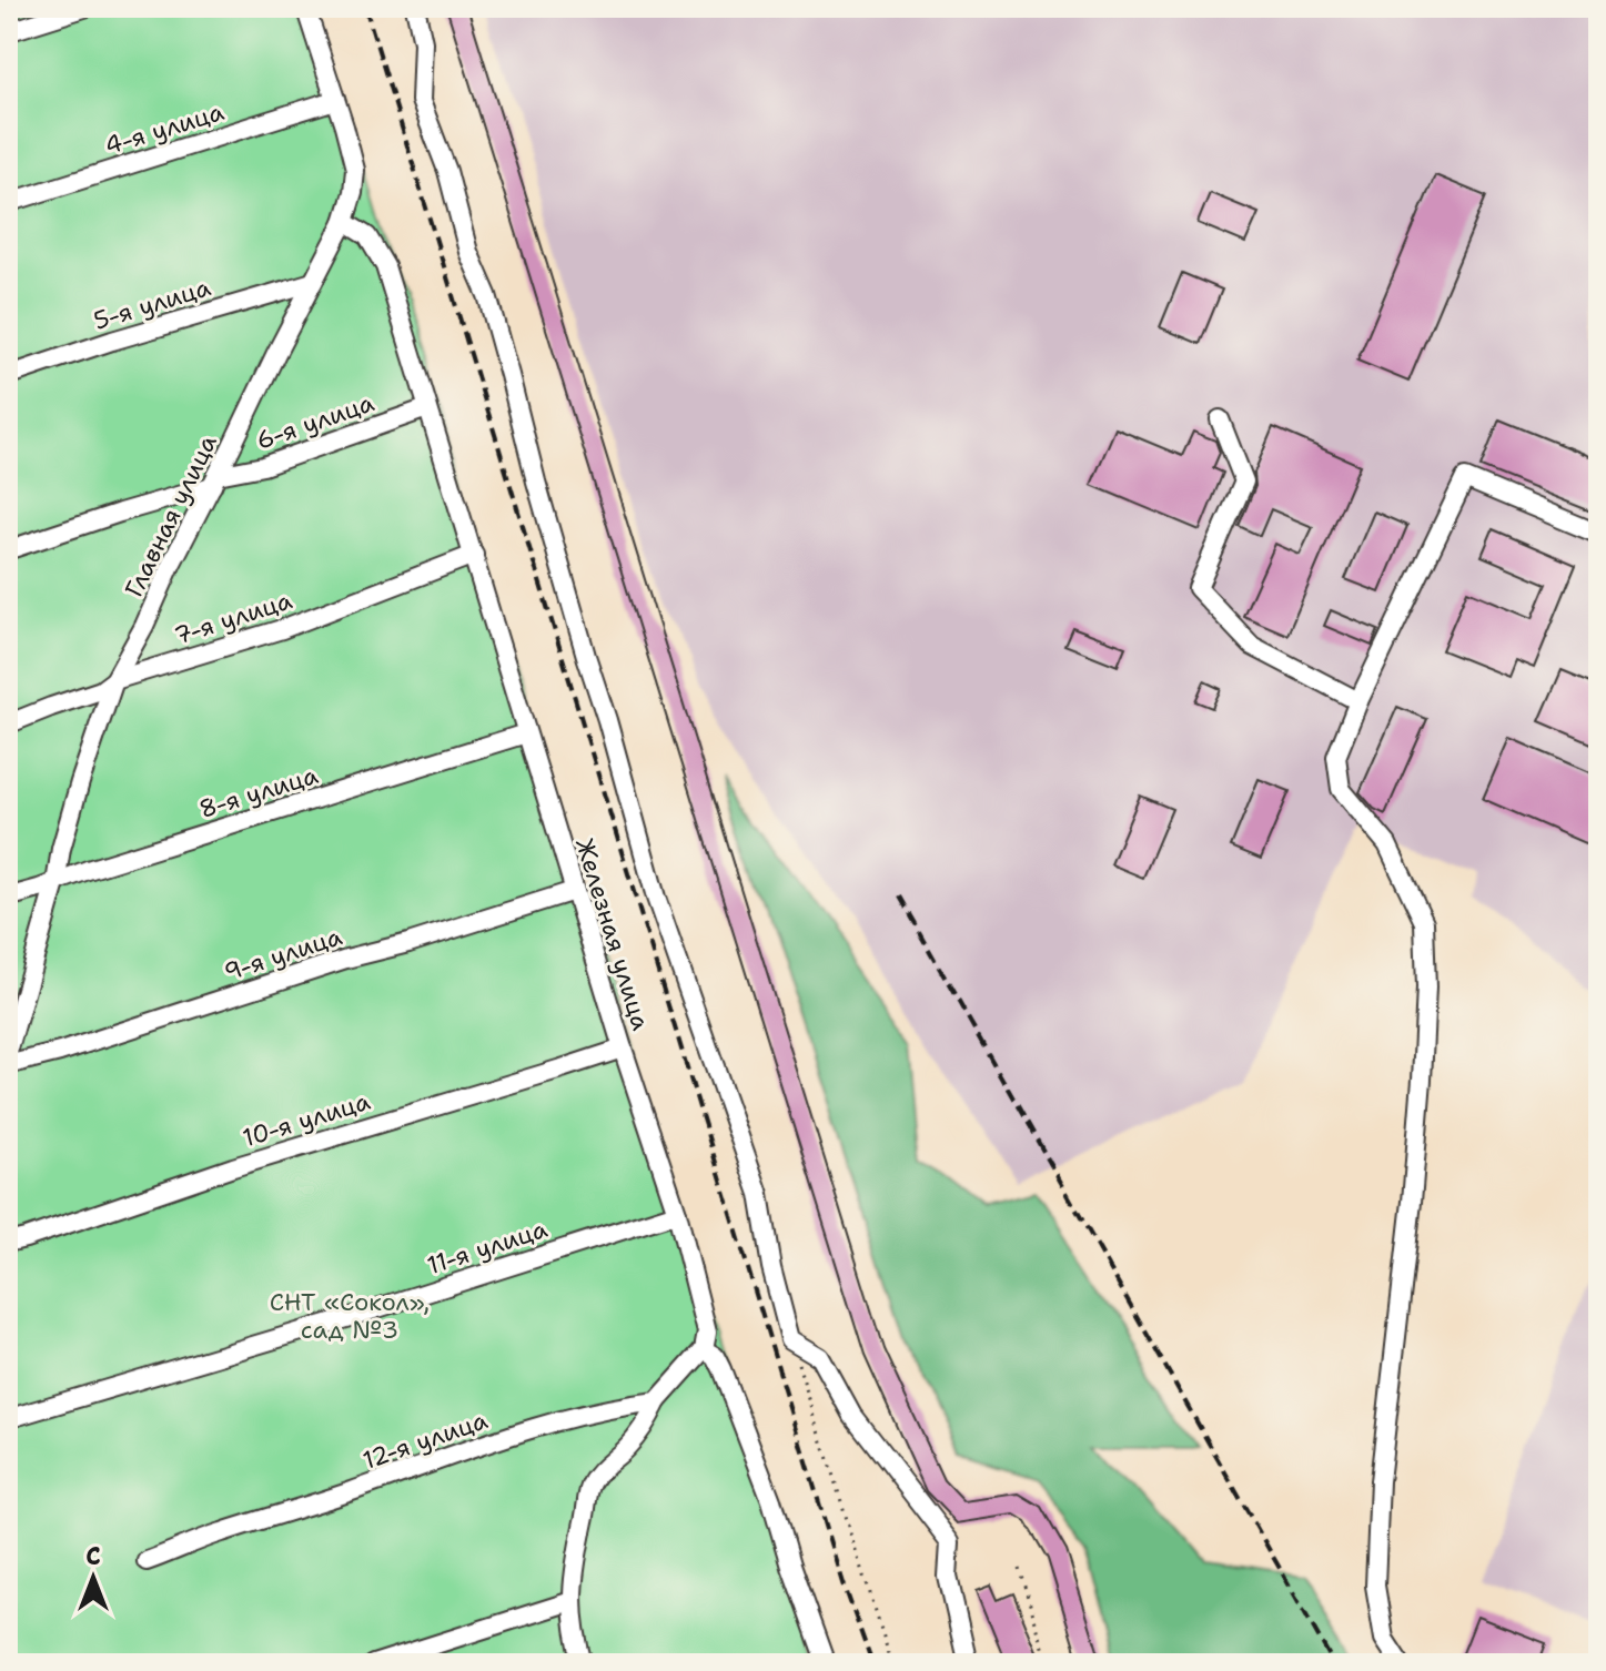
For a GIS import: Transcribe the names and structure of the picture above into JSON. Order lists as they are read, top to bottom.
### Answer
{
  "streets": {
    "street": [
      "4-я улица",
      "5-я улица",
      "6-я улица",
      "Главная улица",
      "7-я улица",
      "8-я улица",
      "Железная улица",
      "9-я улица",
      "10-я улица",
      "11-я улица",
      "12-я улица"
    ]
  },
  "crossings": [
    ["4-я улица", "Главная улица"],
    ["5-я улица", "Главная улица"],
    ["6-я улица", "Главная улица"],
    ["6-я улица", "Железная улица"],
    ["Главная улица", "7-я улица"],
    ["Главная улица", "8-я улица"],
    ["Главная улица", "Железная улица"],
    ["7-я улица", "Железная улица"],
    ["8-я улица", "Железная улица"],
    ["Железная улица", "9-я улица"],
    ["Железная улица", "10-я улица"],
    ["Железная улица", "11-я улица"]
  ],
  "parks": ["СНТ «Сокол», сад №3"],
  "north": "top"
}
